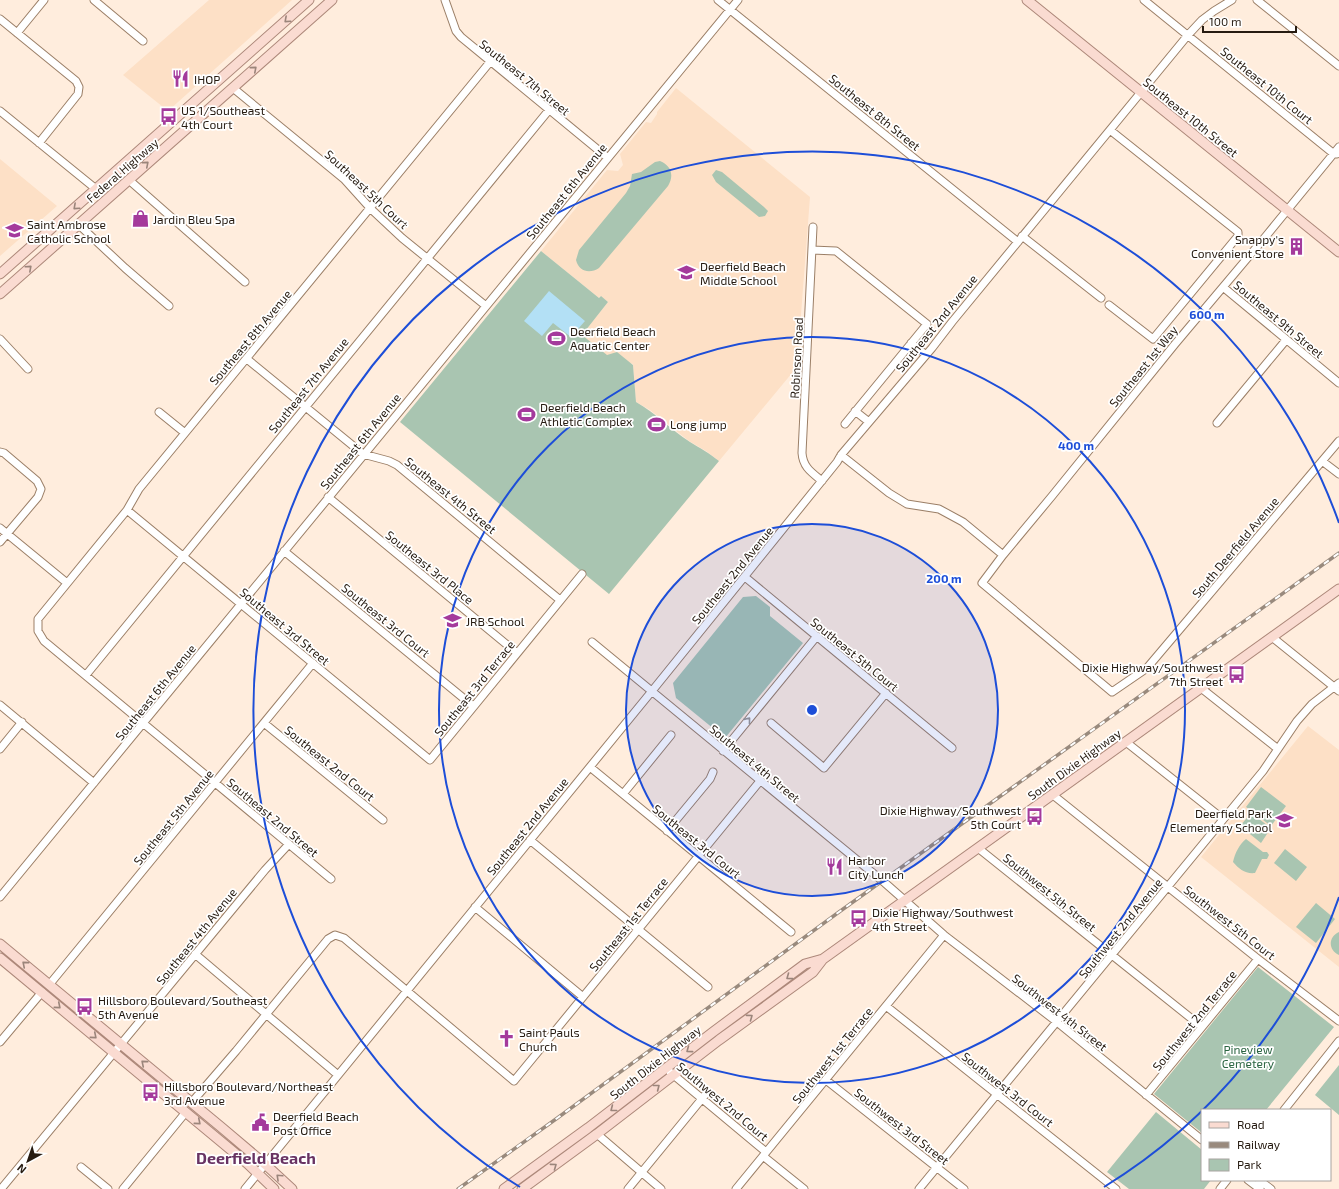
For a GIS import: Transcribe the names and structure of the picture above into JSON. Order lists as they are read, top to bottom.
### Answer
{
  "streets": {
    "main road": ["Southeast 10th Street", "Federal Highway", "South Dixie Highway"],
    "street": [
      "Southeast 7th Street",
      "Southeast 10th Court",
      "Southeast 8th Street",
      "Southeast 5th Court",
      "Southeast 6th Avenue",
      "Southeast 9th Street",
      "Southeast 2nd Avenue",
      "Southeast 8th Avenue",
      "Robinson Road",
      "Southeast 1st Way",
      "Southeast 7th Avenue",
      "Southeast 4th Street",
      "South Deerfield Avenue",
      "Southeast 3rd Place",
      "Southeast 3rd Court",
      "Southeast 3rd Street",
      "Southeast 3rd Terrace",
      "Southeast 2nd Court",
      "Southeast 5th Avenue",
      "Southeast 2nd Street",
      "Southwest 5th Street",
      "Southwest 5th Court",
      "Southeast 1st Terrace",
      "Southwest 2nd Avenue",
      "Southeast 4th Avenue",
      "Southwest 4th Street",
      "Southwest 2nd Terrace",
      "Southwest 1st Terrace",
      "Southwest 3rd Court",
      "Southwest 2nd Court",
      "Southwest 3rd Street"
    ]
  },
  "crossings": [
    ["Southeast 7th Street", "Southeast 6th Avenue"],
    ["Southeast 7th Street", "Southeast 8th Avenue"],
    ["Southeast 7th Street", "Southeast 7th Avenue"],
    ["Southeast 10th Court", "Southeast 2nd Avenue"],
    ["Southeast 10th Court", "Southeast 1st Way"],
    ["Southeast 8th Street", "Southeast 6th Avenue"],
    ["Southeast 8th Street", "Southeast 2nd Avenue"],
    ["Southeast 10th Street", "Southeast 2nd Avenue"],
    ["Southeast 10th Street", "Southeast 1st Way"],
    ["Federal Highway", "Southeast 5th Court"],
    ["Southeast 5th Court", "Southeast 6th Avenue"],
    ["Southeast 5th Court", "Southeast 2nd Avenue"],
    ["Southeast 5th Court", "Southeast 8th Avenue"],
    ["Southeast 5th Court", "Southeast 7th Avenue"],
    ["Southeast 6th Avenue", "Southeast 4th Street"],
    ["Southeast 6th Avenue", "Southeast 3rd Place"],
    ["Southeast 6th Avenue", "Southeast 3rd Court"],
    ["Southeast 6th Avenue", "Southeast 3rd Street"],
    ["Southeast 6th Avenue", "Southeast 2nd Street"],
    ["Southeast 9th Street", "Southeast 1st Way"],
    ["Southeast 2nd Avenue", "Robinson Road"],
    ["Southeast 2nd Avenue", "Southeast 4th Street"],
    ["Southeast 2nd Avenue", "Southeast 3rd Court"],
    ["Southeast 2nd Avenue", "Southeast 1st Terrace"],
    ["Southeast 8th Avenue", "Southeast 4th Street"],
    ["Southeast 8th Avenue", "Southeast 3rd Street"],
    ["Southeast 8th Avenue", "Southeast 2nd Street"],
    ["Southeast 1st Way", "South Deerfield Avenue"],
    ["Southeast 7th Avenue", "Southeast 4th Street"],
    ["Southeast 7th Avenue", "Southeast 3rd Street"],
    ["Southeast 7th Avenue", "Southeast 2nd Street"],
    ["Southeast 4th Street", "Southeast 3rd Terrace"],
    ["Southeast 4th Street", "South Dixie Highway"],
    ["Southeast 4th Street", "Southeast 1st Terrace"],
    ["Southeast 4th Street", "Southwest 4th Street"],
    ["Southeast 3rd Place", "Southeast 3rd Terrace"],
    ["Southeast 3rd Court", "Southeast 3rd Terrace"],
    ["Southeast 3rd Court", "Southeast 1st Terrace"],
    ["Southeast 3rd Street", "Southeast 3rd Terrace"],
    ["Southeast 3rd Street", "Southeast 5th Avenue"],
    ["Southeast 2nd Court", "Southeast 5th Avenue"],
    ["South Dixie Highway", "Southwest 5th Street"],
    ["South Dixie Highway", "Southwest 5th Court"],
    ["South Dixie Highway", "Southwest 4th Street"],
    ["South Dixie Highway", "Southwest 2nd Court"],
    ["Southeast 5th Avenue", "Southeast 2nd Street"],
    ["Southeast 2nd Street", "Southeast 4th Avenue"],
    ["Southwest 5th Street", "Southwest 2nd Avenue"],
    ["Southwest 5th Street", "Southwest 2nd Terrace"],
    ["Southwest 5th Court", "Southwest 2nd Avenue"],
    ["Southwest 5th Court", "Southwest 2nd Terrace"],
    ["Southwest 2nd Avenue", "Southwest 4th Street"],
    ["Southwest 2nd Avenue", "Southwest 3rd Court"],
    ["Southwest 2nd Avenue", "Southwest 3rd Street"],
    ["Southwest 4th Street", "Southwest 2nd Terrace"],
    ["Southwest 4th Street", "Southwest 1st Terrace"],
    ["Southwest 1st Terrace", "Southwest 3rd Court"],
    ["Southwest 1st Terrace", "Southwest 2nd Court"],
    ["Southwest 1st Terrace", "Southwest 3rd Street"]
  ],
  "districts": ["Deerfield Beach"],
  "parks": ["Pineview Cemetery"],
  "places": {
    "restaurant": ["IHOP", "Harbor City Lunch"],
    "bus stop": [
      "US 1/Southeast 4th Court",
      "Dixie Highway/Southwest 7th Street",
      "Dixie Highway/Southwest 5th Court",
      "Dixie Highway/Southwest 4th Street",
      "Hillsboro Boulevard/Southeast 5th Avenue",
      "Hillsboro Boulevard/Northeast 3rd Avenue"
    ],
    "shop": ["Jardin Bleu Spa"],
    "school or university": [
      "Saint Ambrose Catholic School",
      "Deerfield Beach Middle School",
      "JRB School",
      "Deerfield Park Elementary School"
    ],
    "building": ["Snappy's Convenient Store"],
    "sports": ["Deerfield Beach Aquatic Center", "Deerfield Beach Athletic Complex", "Long jump"],
    "church": ["Saint Pauls Church"],
    "public building": ["Deerfield Beach Post Office"]
  },
  "legend": ["Road", "Railway", "Park"],
  "scale_bar": "100 m",
  "north": "bottom left",
  "rings": ["600 m", "400 m", "200 m"]
}
